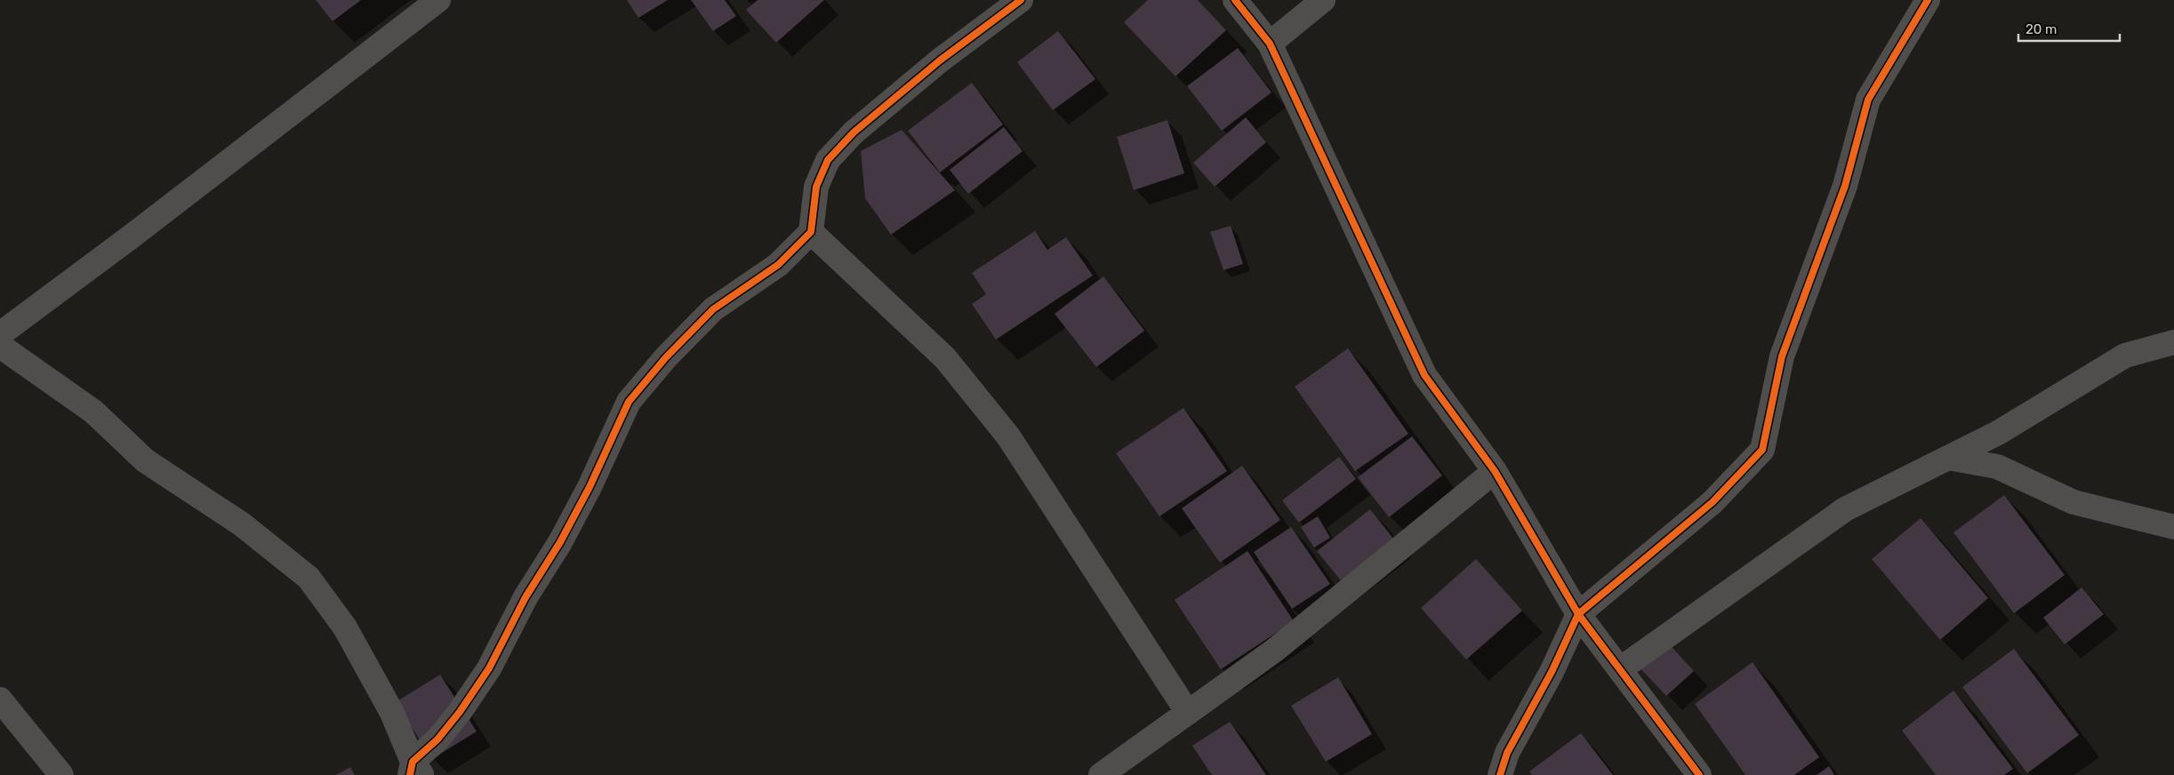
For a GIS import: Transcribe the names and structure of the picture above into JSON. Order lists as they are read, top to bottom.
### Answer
{
  "scale_bar": "20 m"
}
